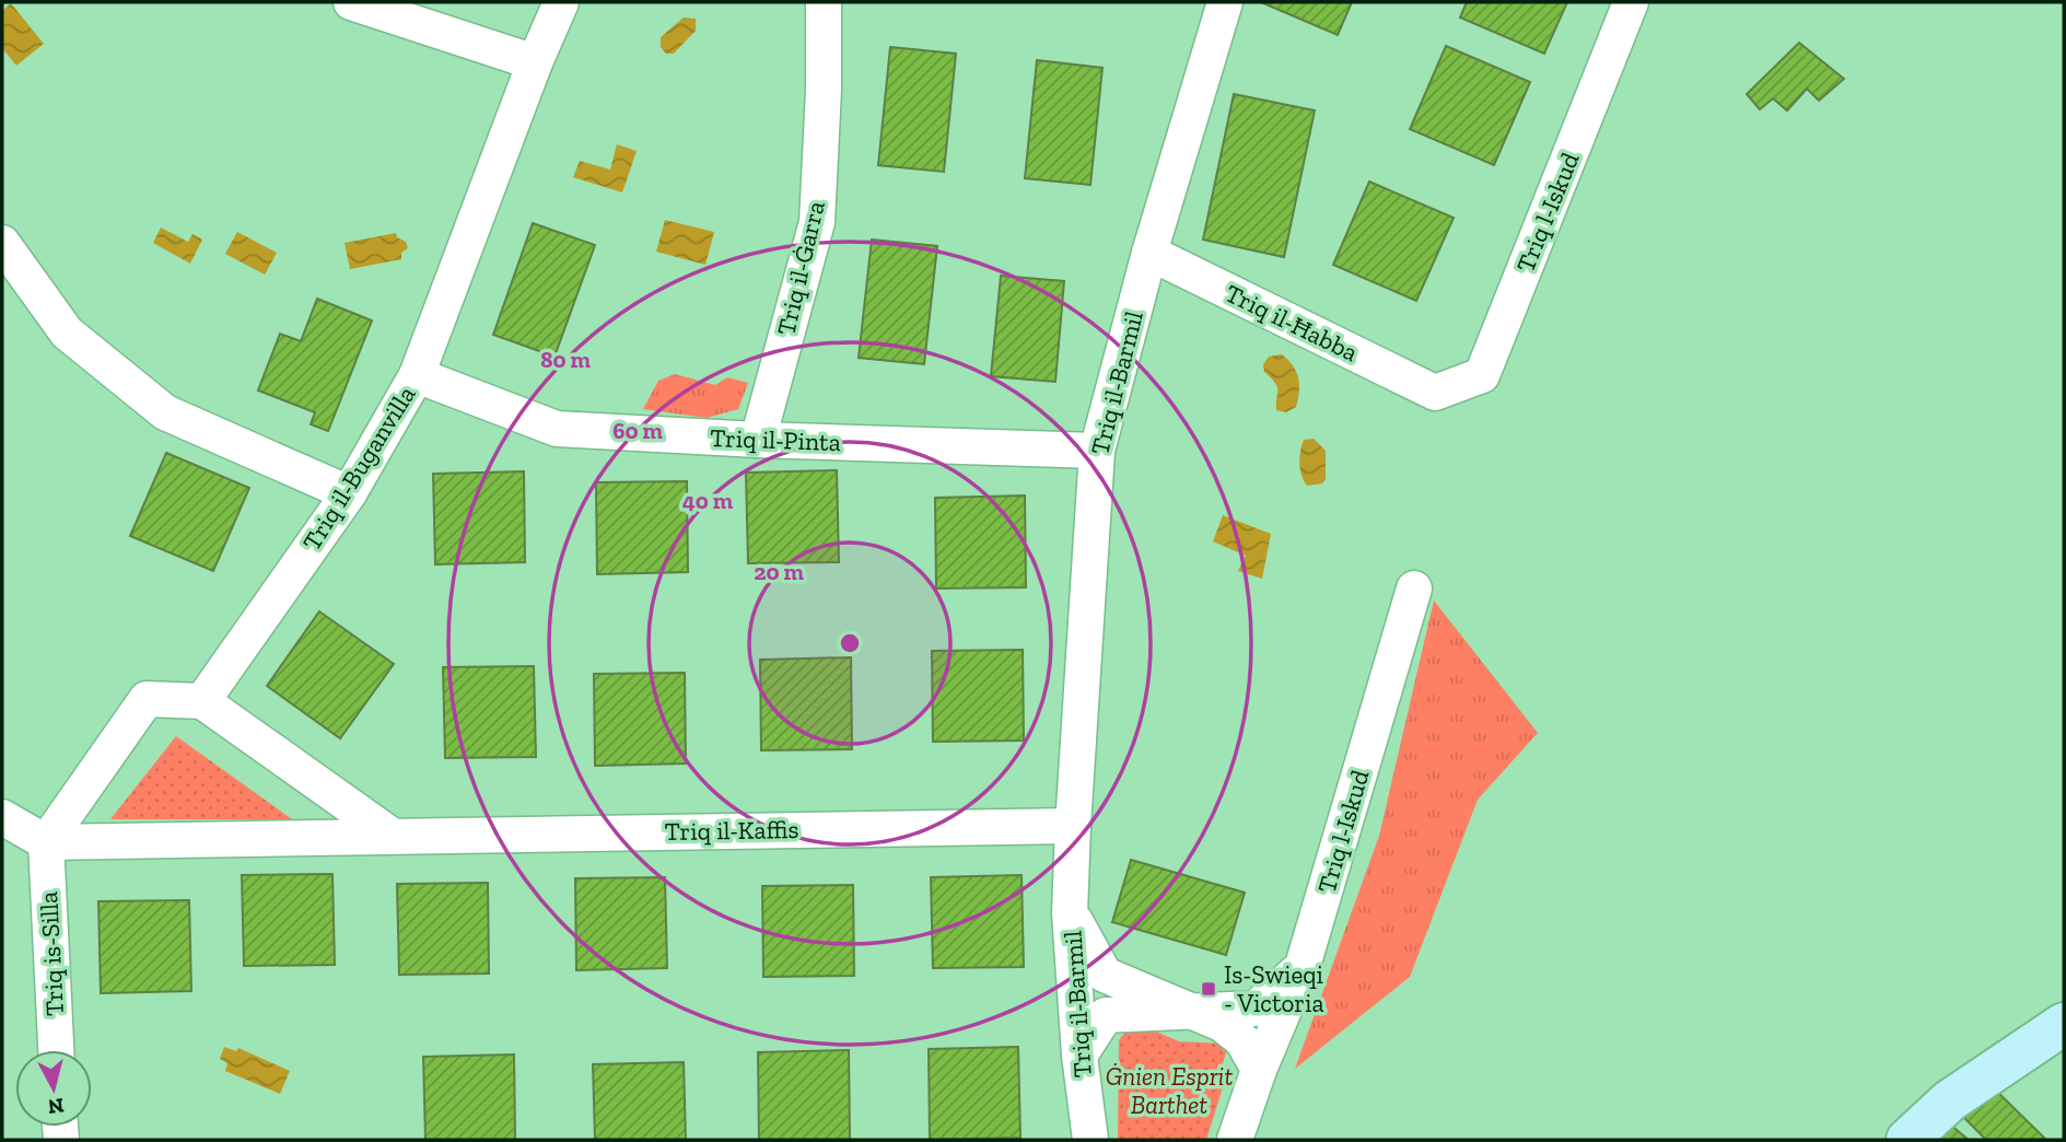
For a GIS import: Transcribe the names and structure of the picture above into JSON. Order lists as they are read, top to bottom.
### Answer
{
  "streets": {
    "street": [
      "Triq l-Iskud",
      "Triq il-Ġarra",
      "Triq il-Ħabba",
      "Triq il-Barmil",
      "Triq il-Pinta",
      "Triq il-Buganvilla",
      "Triq il-Kaffis",
      "Triq is-Silla"
    ]
  },
  "crossings": [
    ["Triq l-Iskud", "Triq il-Ħabba"],
    ["Triq l-Iskud", "Triq il-Barmil"],
    ["Triq il-Ġarra", "Triq il-Pinta"],
    ["Triq il-Ħabba", "Triq il-Barmil"],
    ["Triq il-Barmil", "Triq il-Pinta"],
    ["Triq il-Barmil", "Triq il-Kaffis"],
    ["Triq il-Pinta", "Triq il-Buganvilla"],
    ["Triq il-Kaffis", "Triq is-Silla"]
  ],
  "parks": ["Ġnien Esprit Barthet"],
  "places": {
    "transit": ["Is-Swieqi - Victoria"]
  },
  "north": "bottom",
  "rings": [
    "80 m",
    "60 m",
    "40 m",
    "20 m"
  ]
}
